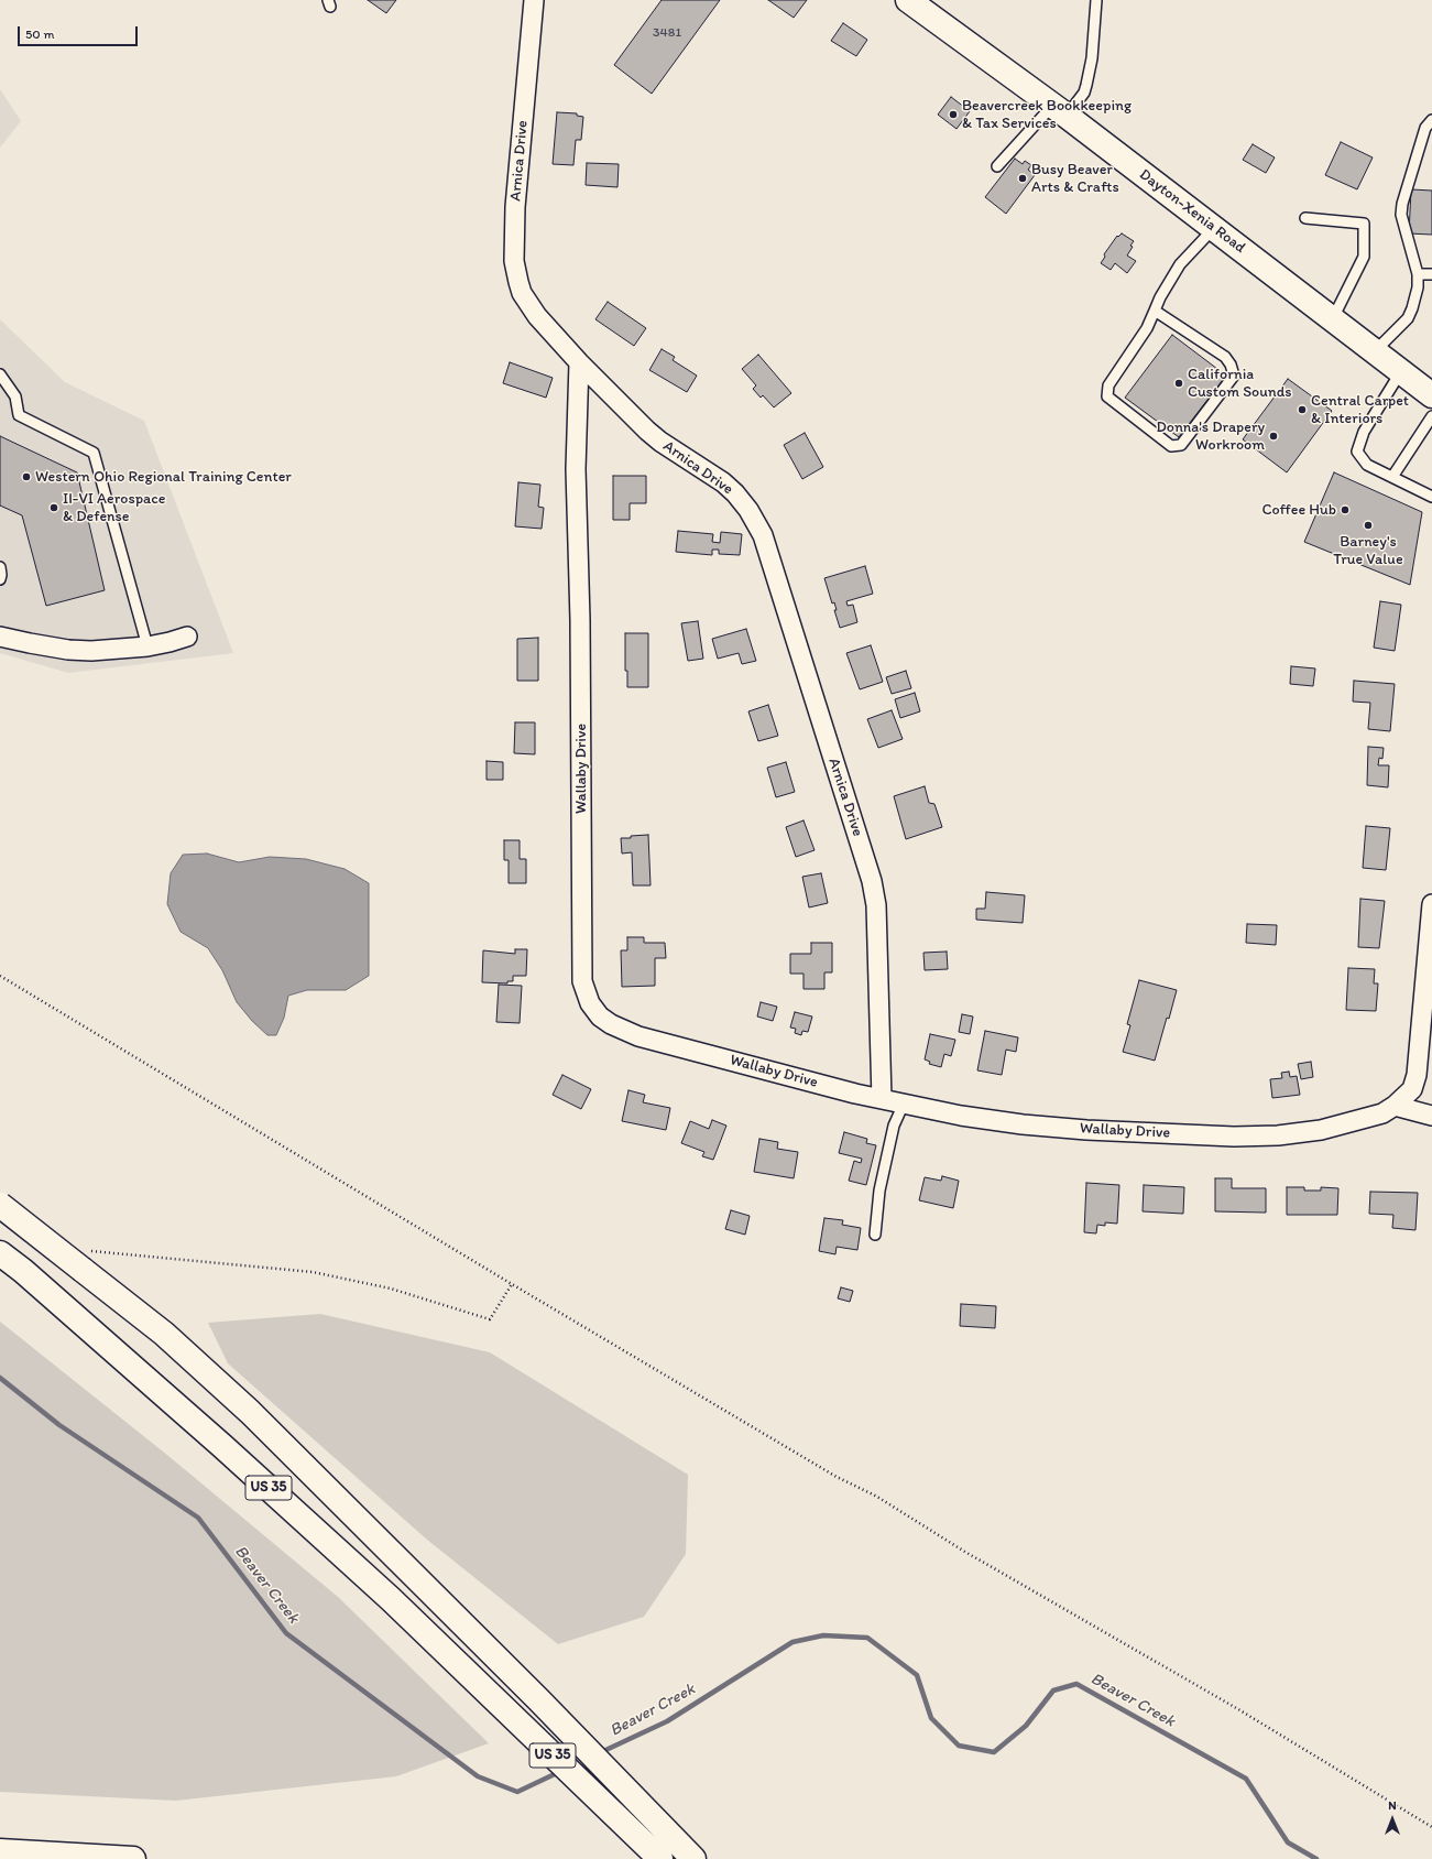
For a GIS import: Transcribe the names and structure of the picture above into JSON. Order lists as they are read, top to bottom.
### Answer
{
  "streets": {
    "main road": ["Dayton-Xenia Road", "US 35"],
    "street": ["Arnica Drive", "Wallaby Drive"]
  },
  "crossings": [
    ["Arnica Drive", "Wallaby Drive"]
  ],
  "water": ["Beaver Creek"],
  "places": [
    "Beavercreek Bookkeeping & Tax Services",
    "Busy Beaver Arts & Crafts",
    "California Custom Sounds",
    "Central Carpet & Interiors",
    "Donna's Drapery Workroom",
    "Western Ohio Regional Training Center",
    "II-VI Aerospace & Defense",
    "Coffee Hub",
    "Barney's True Value"
  ],
  "house_numbers": ["3481"],
  "scale_bar": "50 m",
  "north": "top"
}
